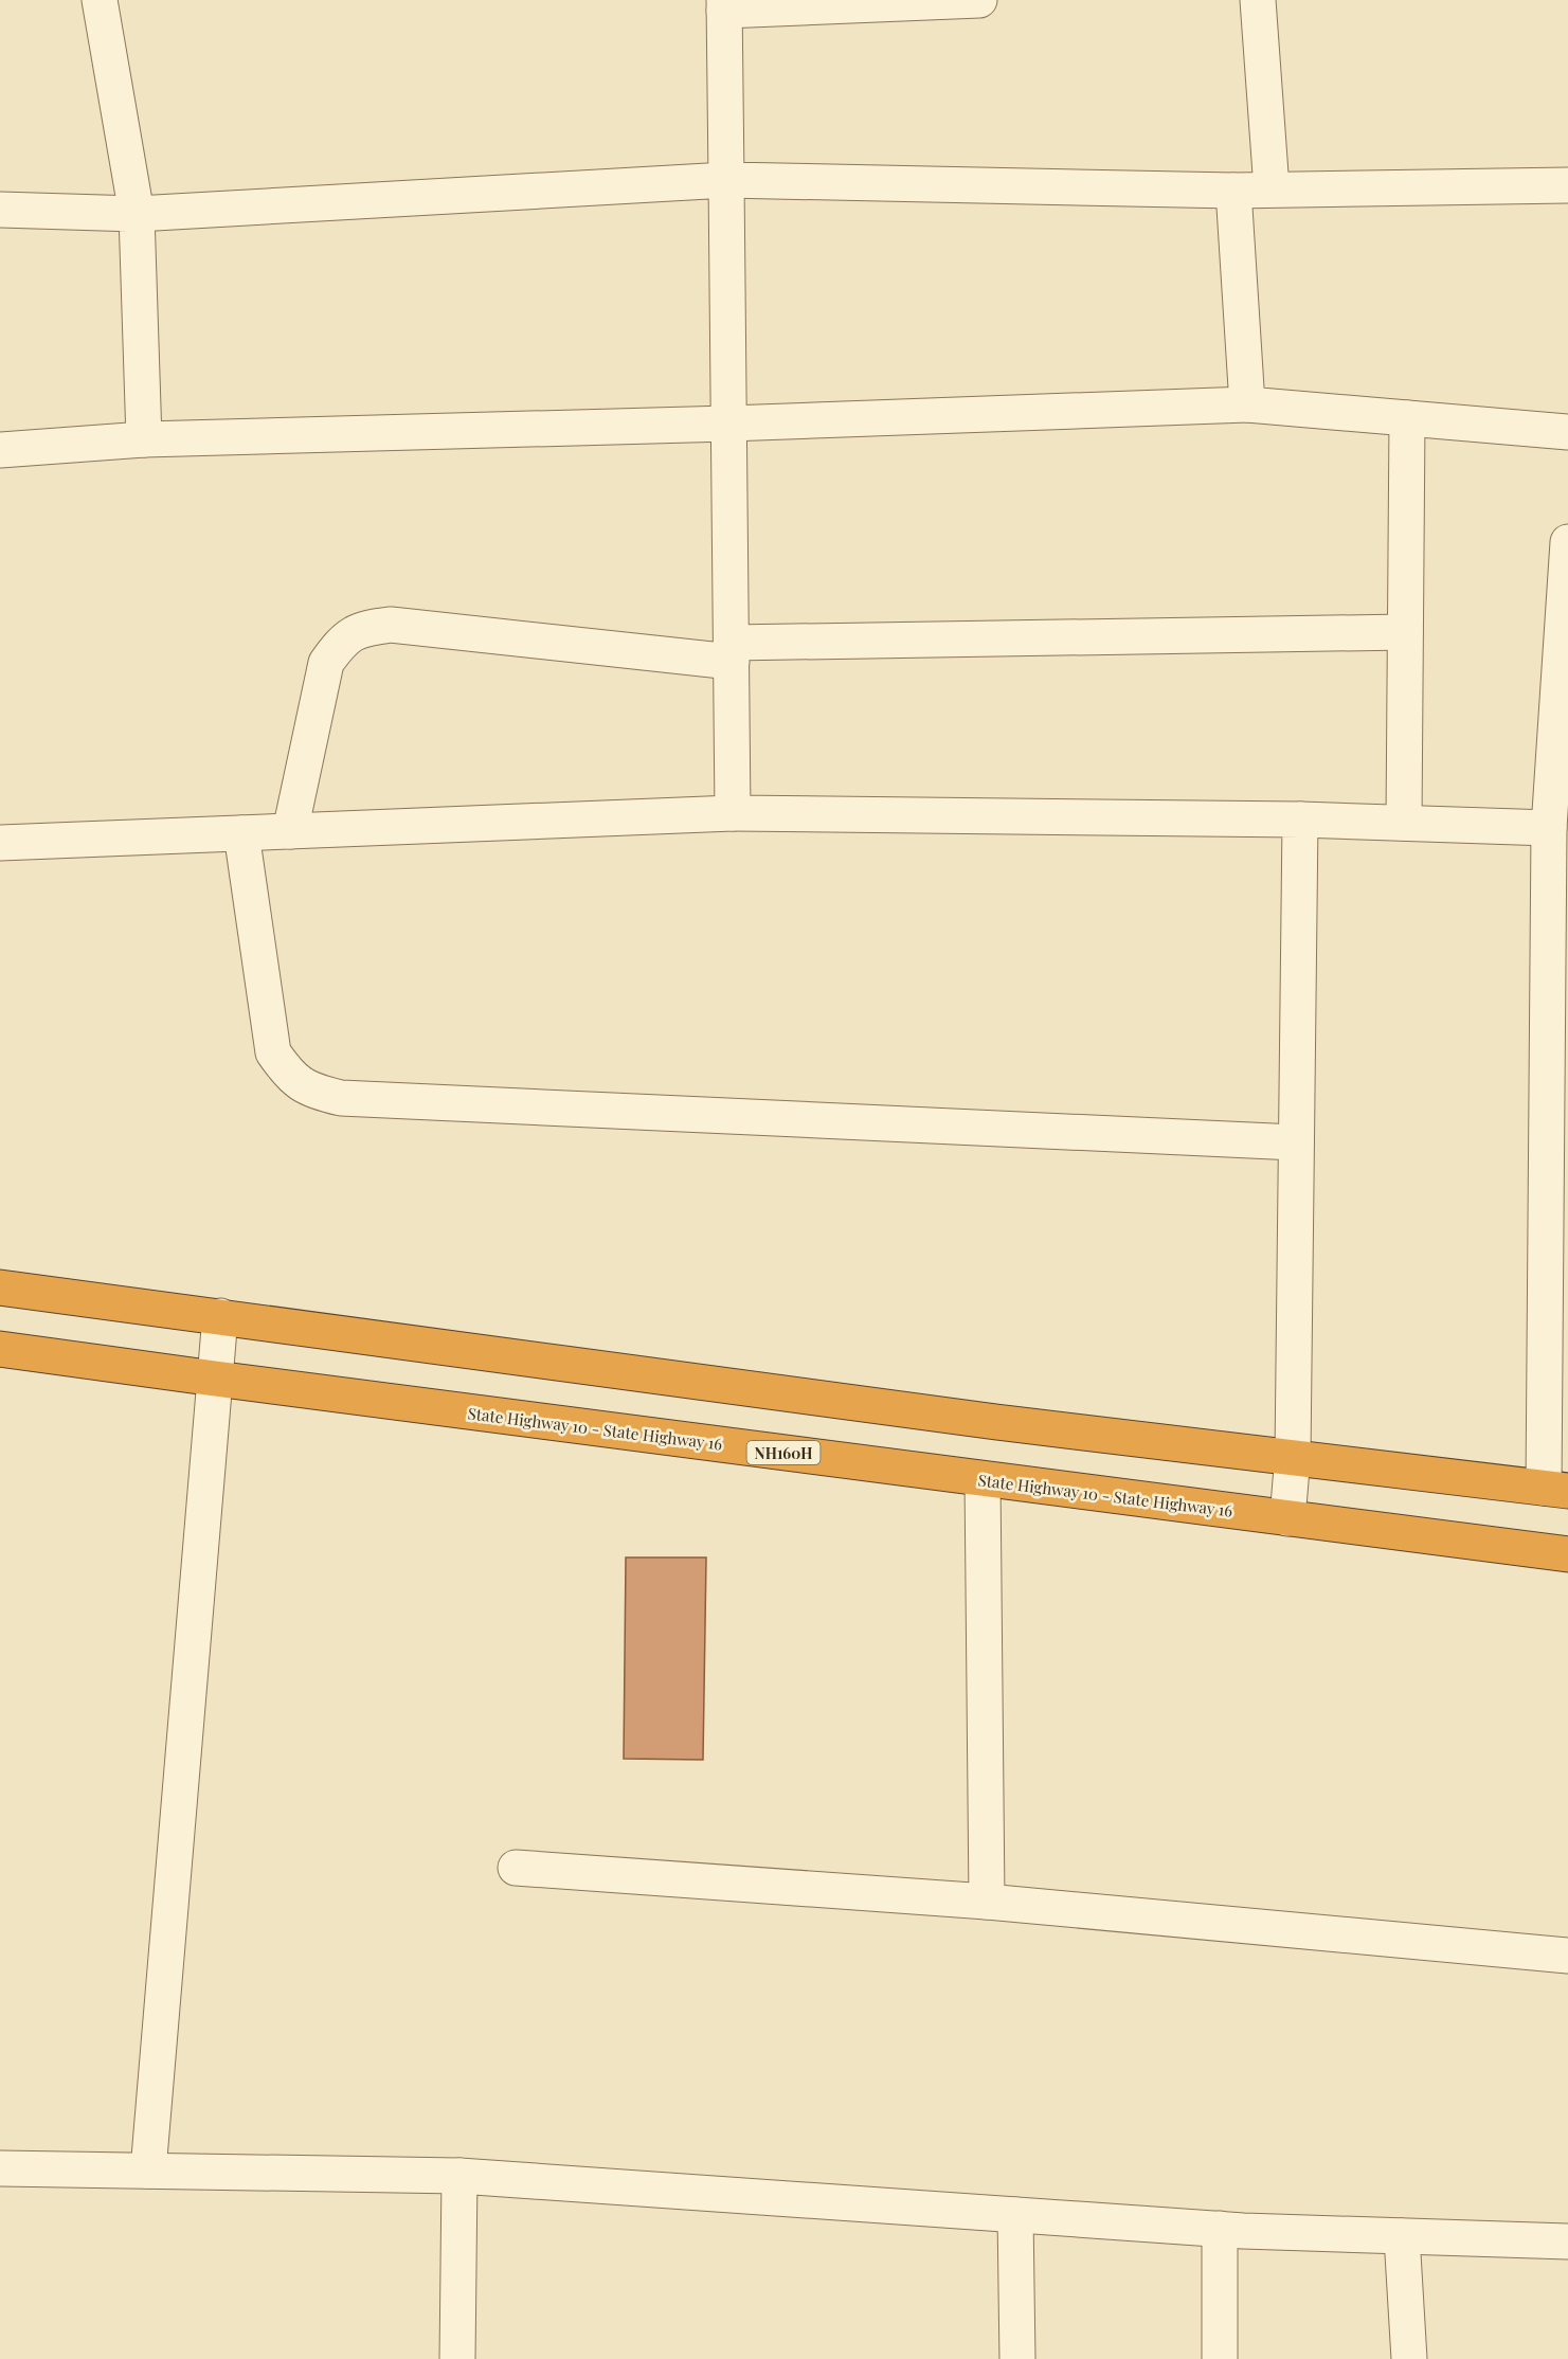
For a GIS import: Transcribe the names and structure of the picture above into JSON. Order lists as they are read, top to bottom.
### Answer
{
  "streets": {
    "highway": ["State Highway 10 - State Highway 16", "NH160H"]
  }
}
